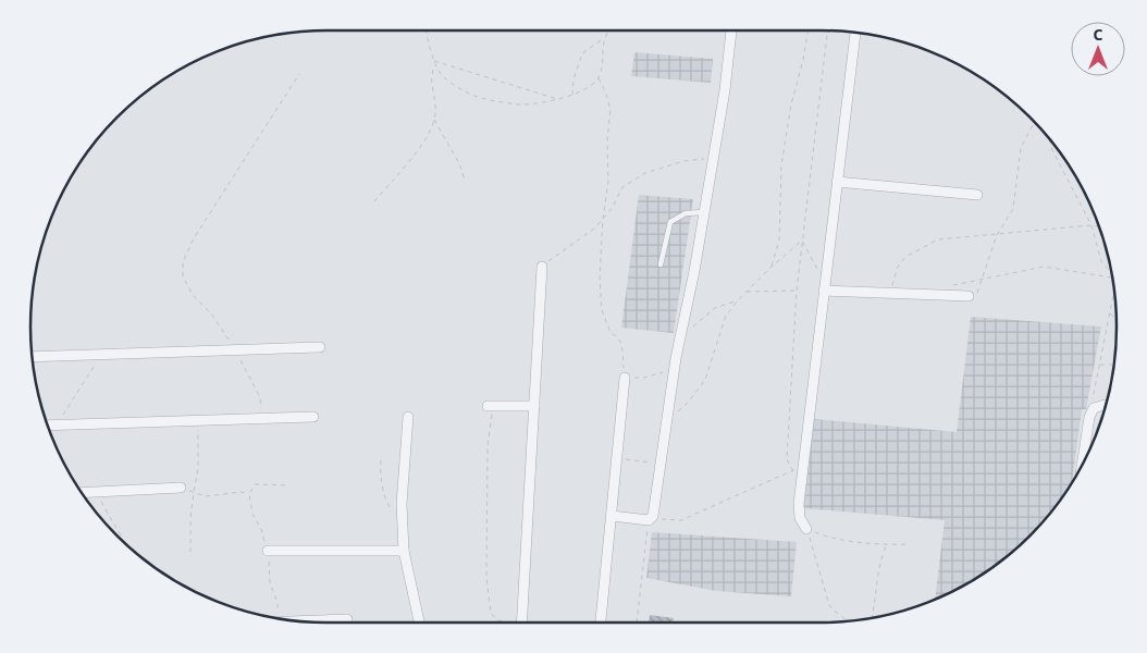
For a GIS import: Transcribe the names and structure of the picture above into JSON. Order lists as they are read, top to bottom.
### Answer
{
  "north": "top"
}
